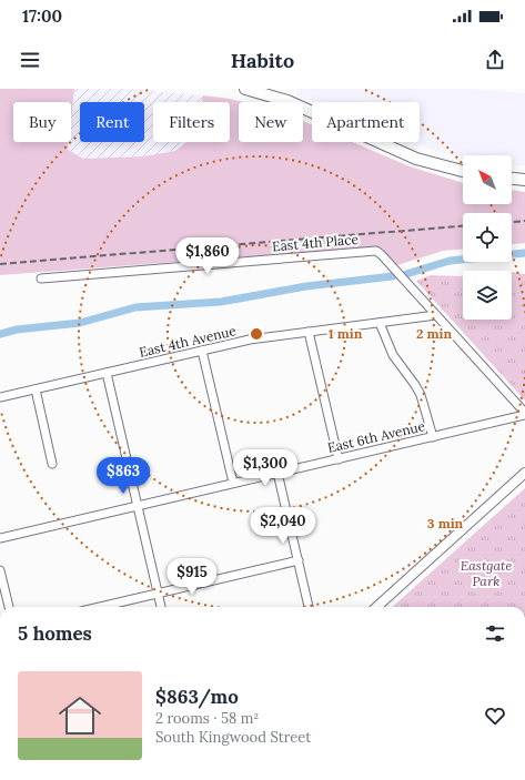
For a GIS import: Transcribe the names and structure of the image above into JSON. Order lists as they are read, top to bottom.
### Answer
{
  "streets": {
    "street": ["East 4th Place", "East 4th Avenue", "East 6th Avenue"]
  },
  "crossings": [
    ["East 4th Place", "East 4th Avenue"]
  ],
  "parks": ["Eastgate Park"],
  "north": "top left",
  "page": {
    "status": "17:00",
    "header": "Habito",
    "chip": [
      "Buy",
      "Rent",
      "Filters",
      "New",
      "Apartment"
    ],
    "price": [
      "$1,860",
      "$1,300",
      "$863",
      "$2,040",
      "$915"
    ],
    "heading": "5 homes",
    "list": [
      {
        "name": "$863/mo",
        "note": "2 rooms · 58 m² · South Kingwood Street"
      }
    ]
  },
  "rings": ["1 min", "2 min", "3 min"]
}
